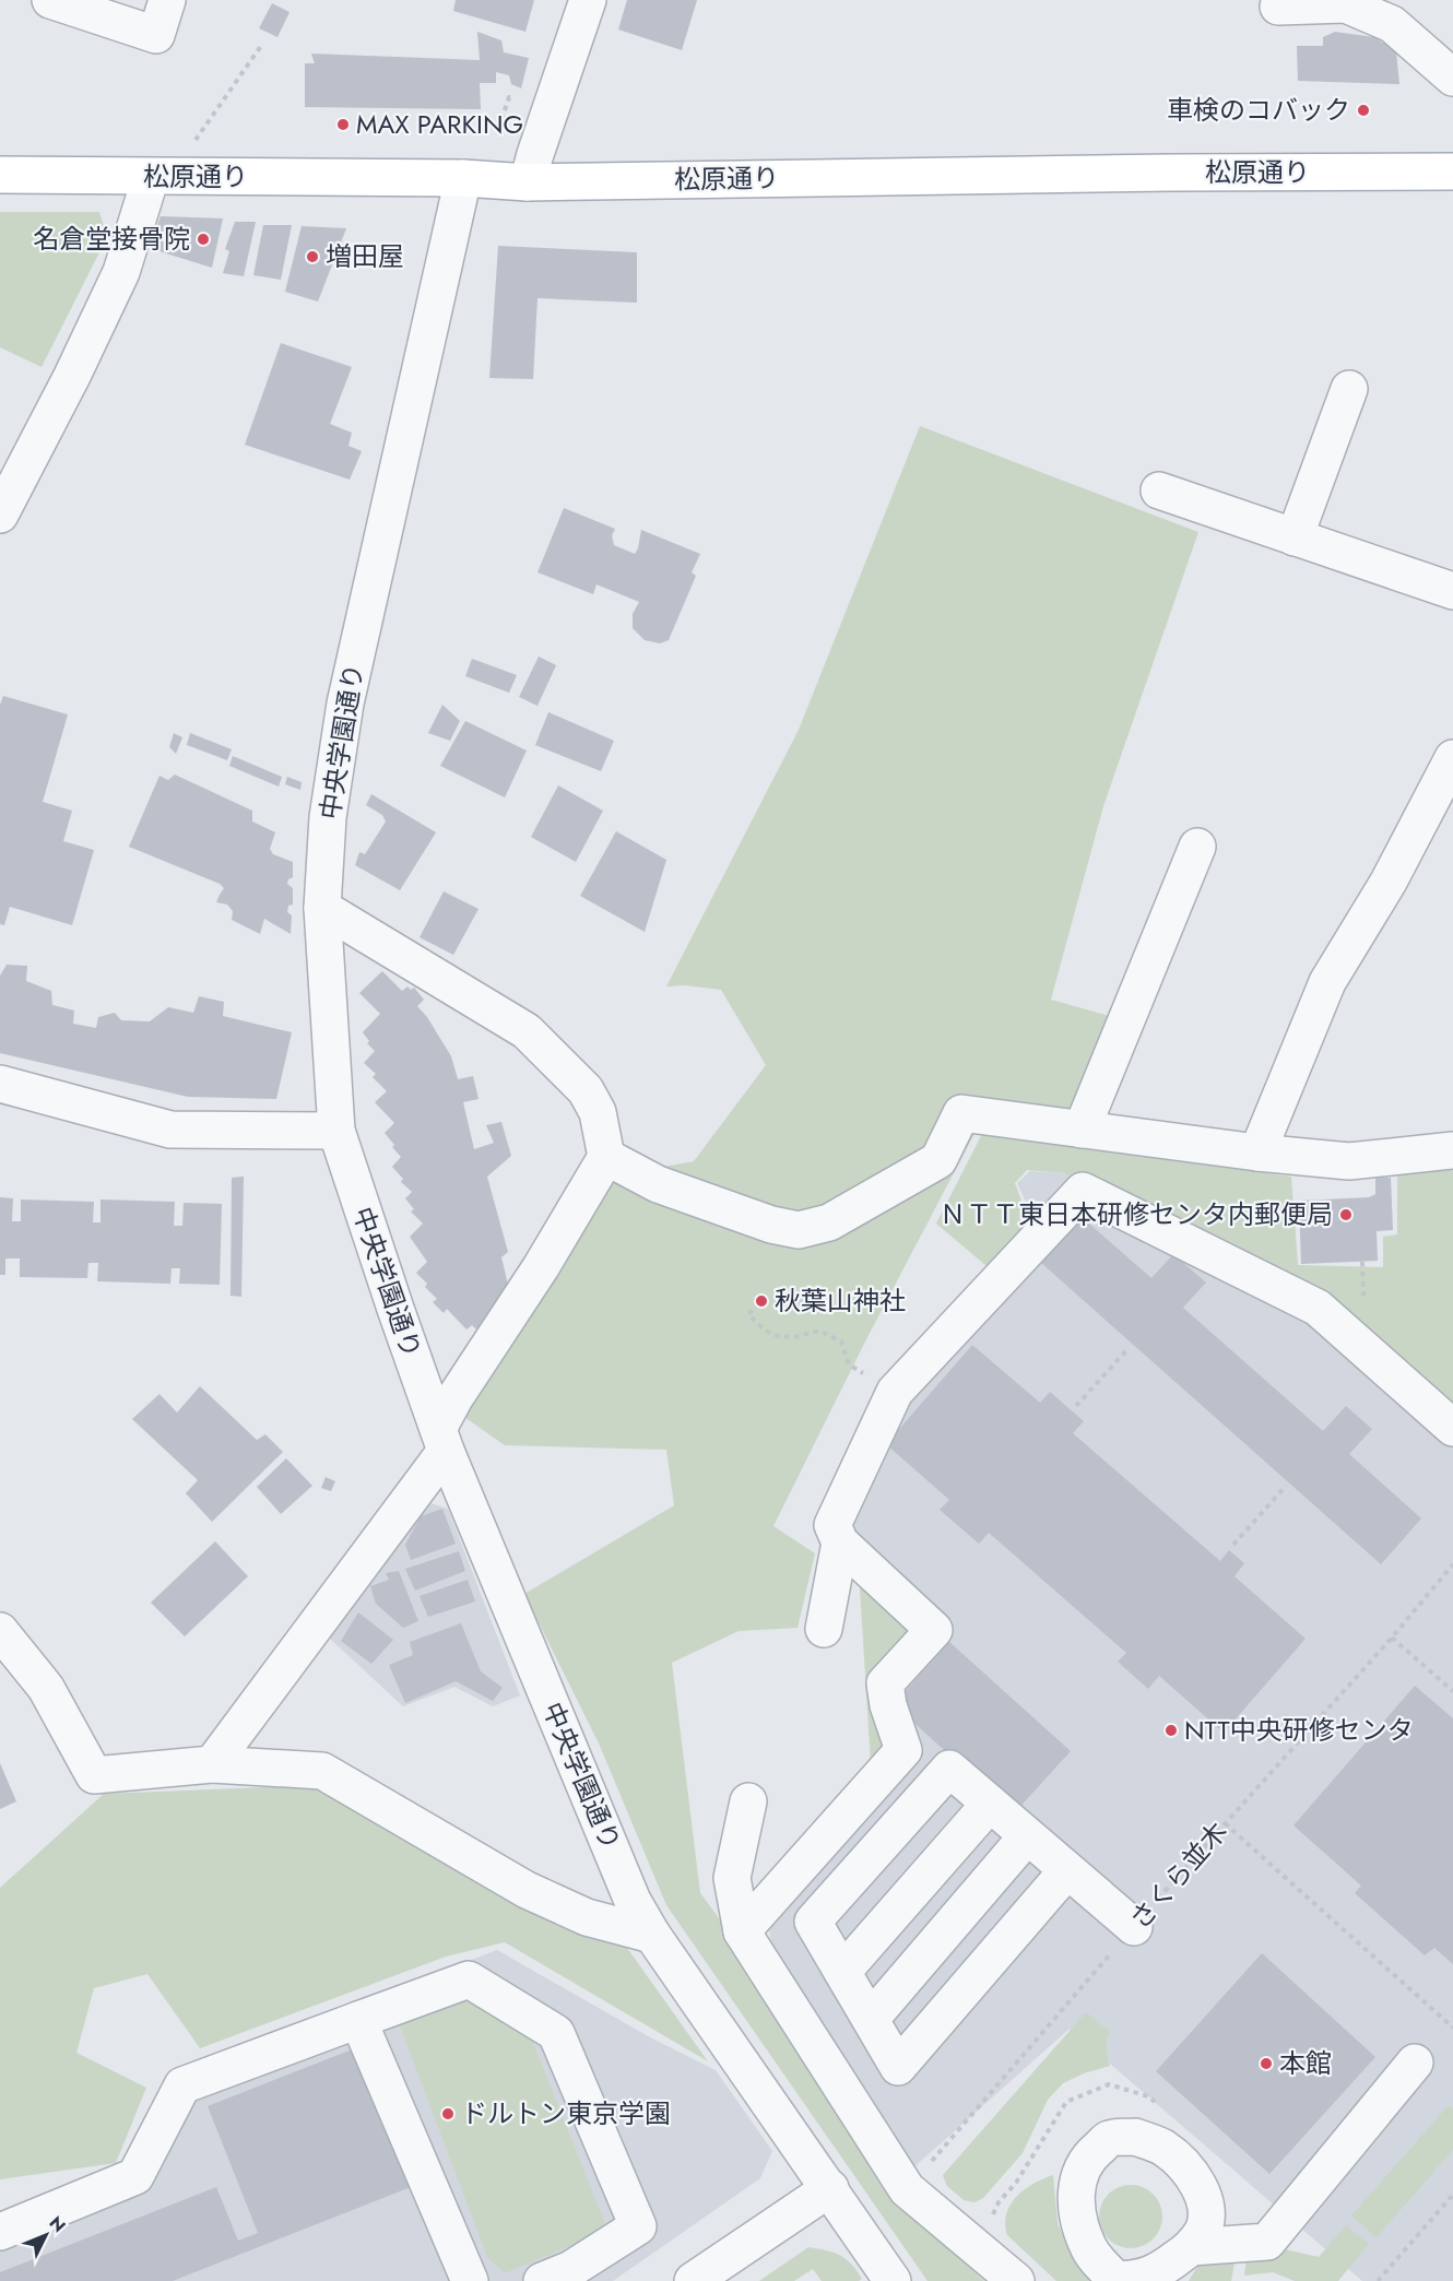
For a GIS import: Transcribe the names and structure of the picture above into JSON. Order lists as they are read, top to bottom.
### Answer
{
  "streets": {
    "main road": ["松原通り"],
    "street": ["中央学園通り"],
    "path": ["さくら並木"]
  },
  "crossings": [
    ["松原通り", "中央学園通り"]
  ],
  "places": [
    "車検のコバック",
    "MAX PARKING",
    "名倉堂接骨院",
    "増田屋",
    "ＮＴＴ東日本研修センタ内郵便局",
    "秋葉山神社",
    "NTT中央研修センタ",
    "本館",
    "ドルトン東京学園"
  ],
  "north": "top right"
}
